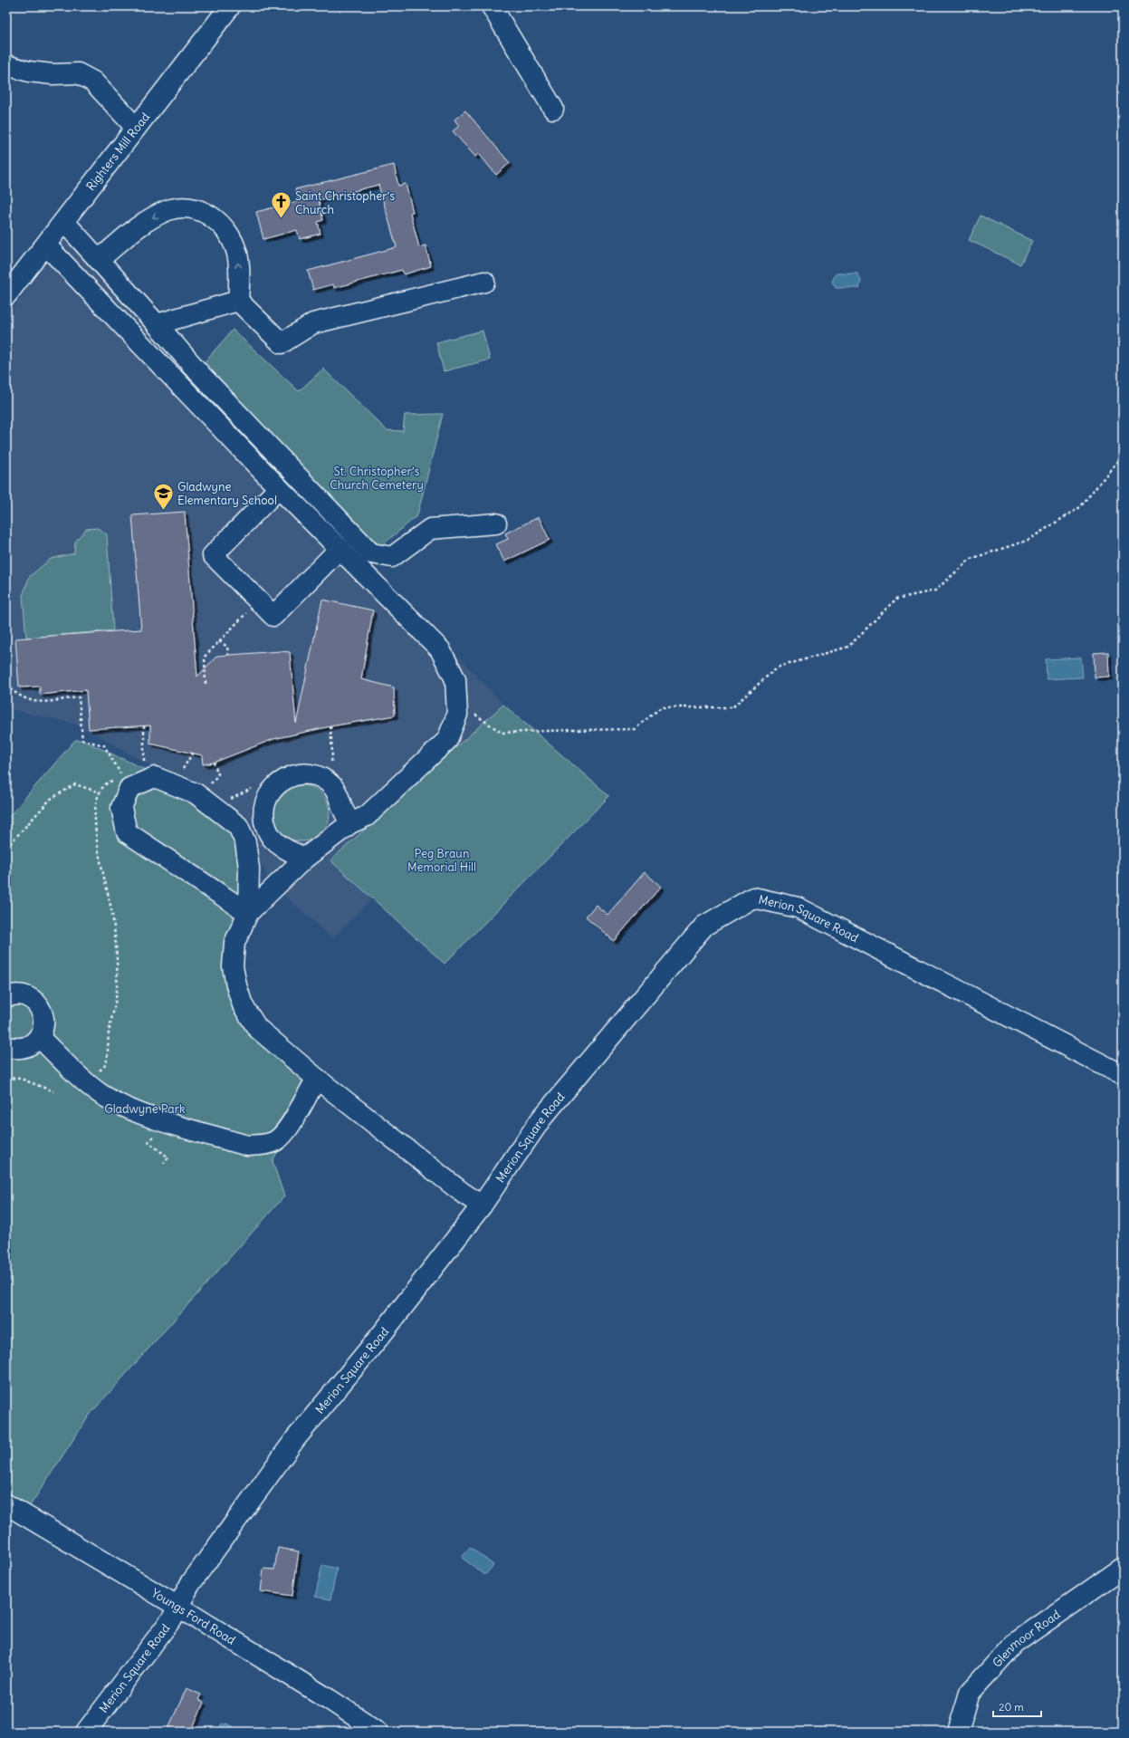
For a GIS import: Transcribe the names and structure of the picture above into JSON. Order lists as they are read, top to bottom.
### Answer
{
  "streets": {
    "street": [
      "Righters Mill Road",
      "Merion Square Road",
      "Youngs Ford Road",
      "Glenmoor Road"
    ]
  },
  "crossings": [
    ["Merion Square Road", "Youngs Ford Road"]
  ],
  "parks": ["St. Christopher’s Church Cemetery", "Peg Braun Memorial Hill", "Gladwyne Park"],
  "places": {
    "church": ["Saint Christopher’s Church"],
    "school or university": ["Gladwyne Elementary School"]
  },
  "scale_bar": "20 m"
}
